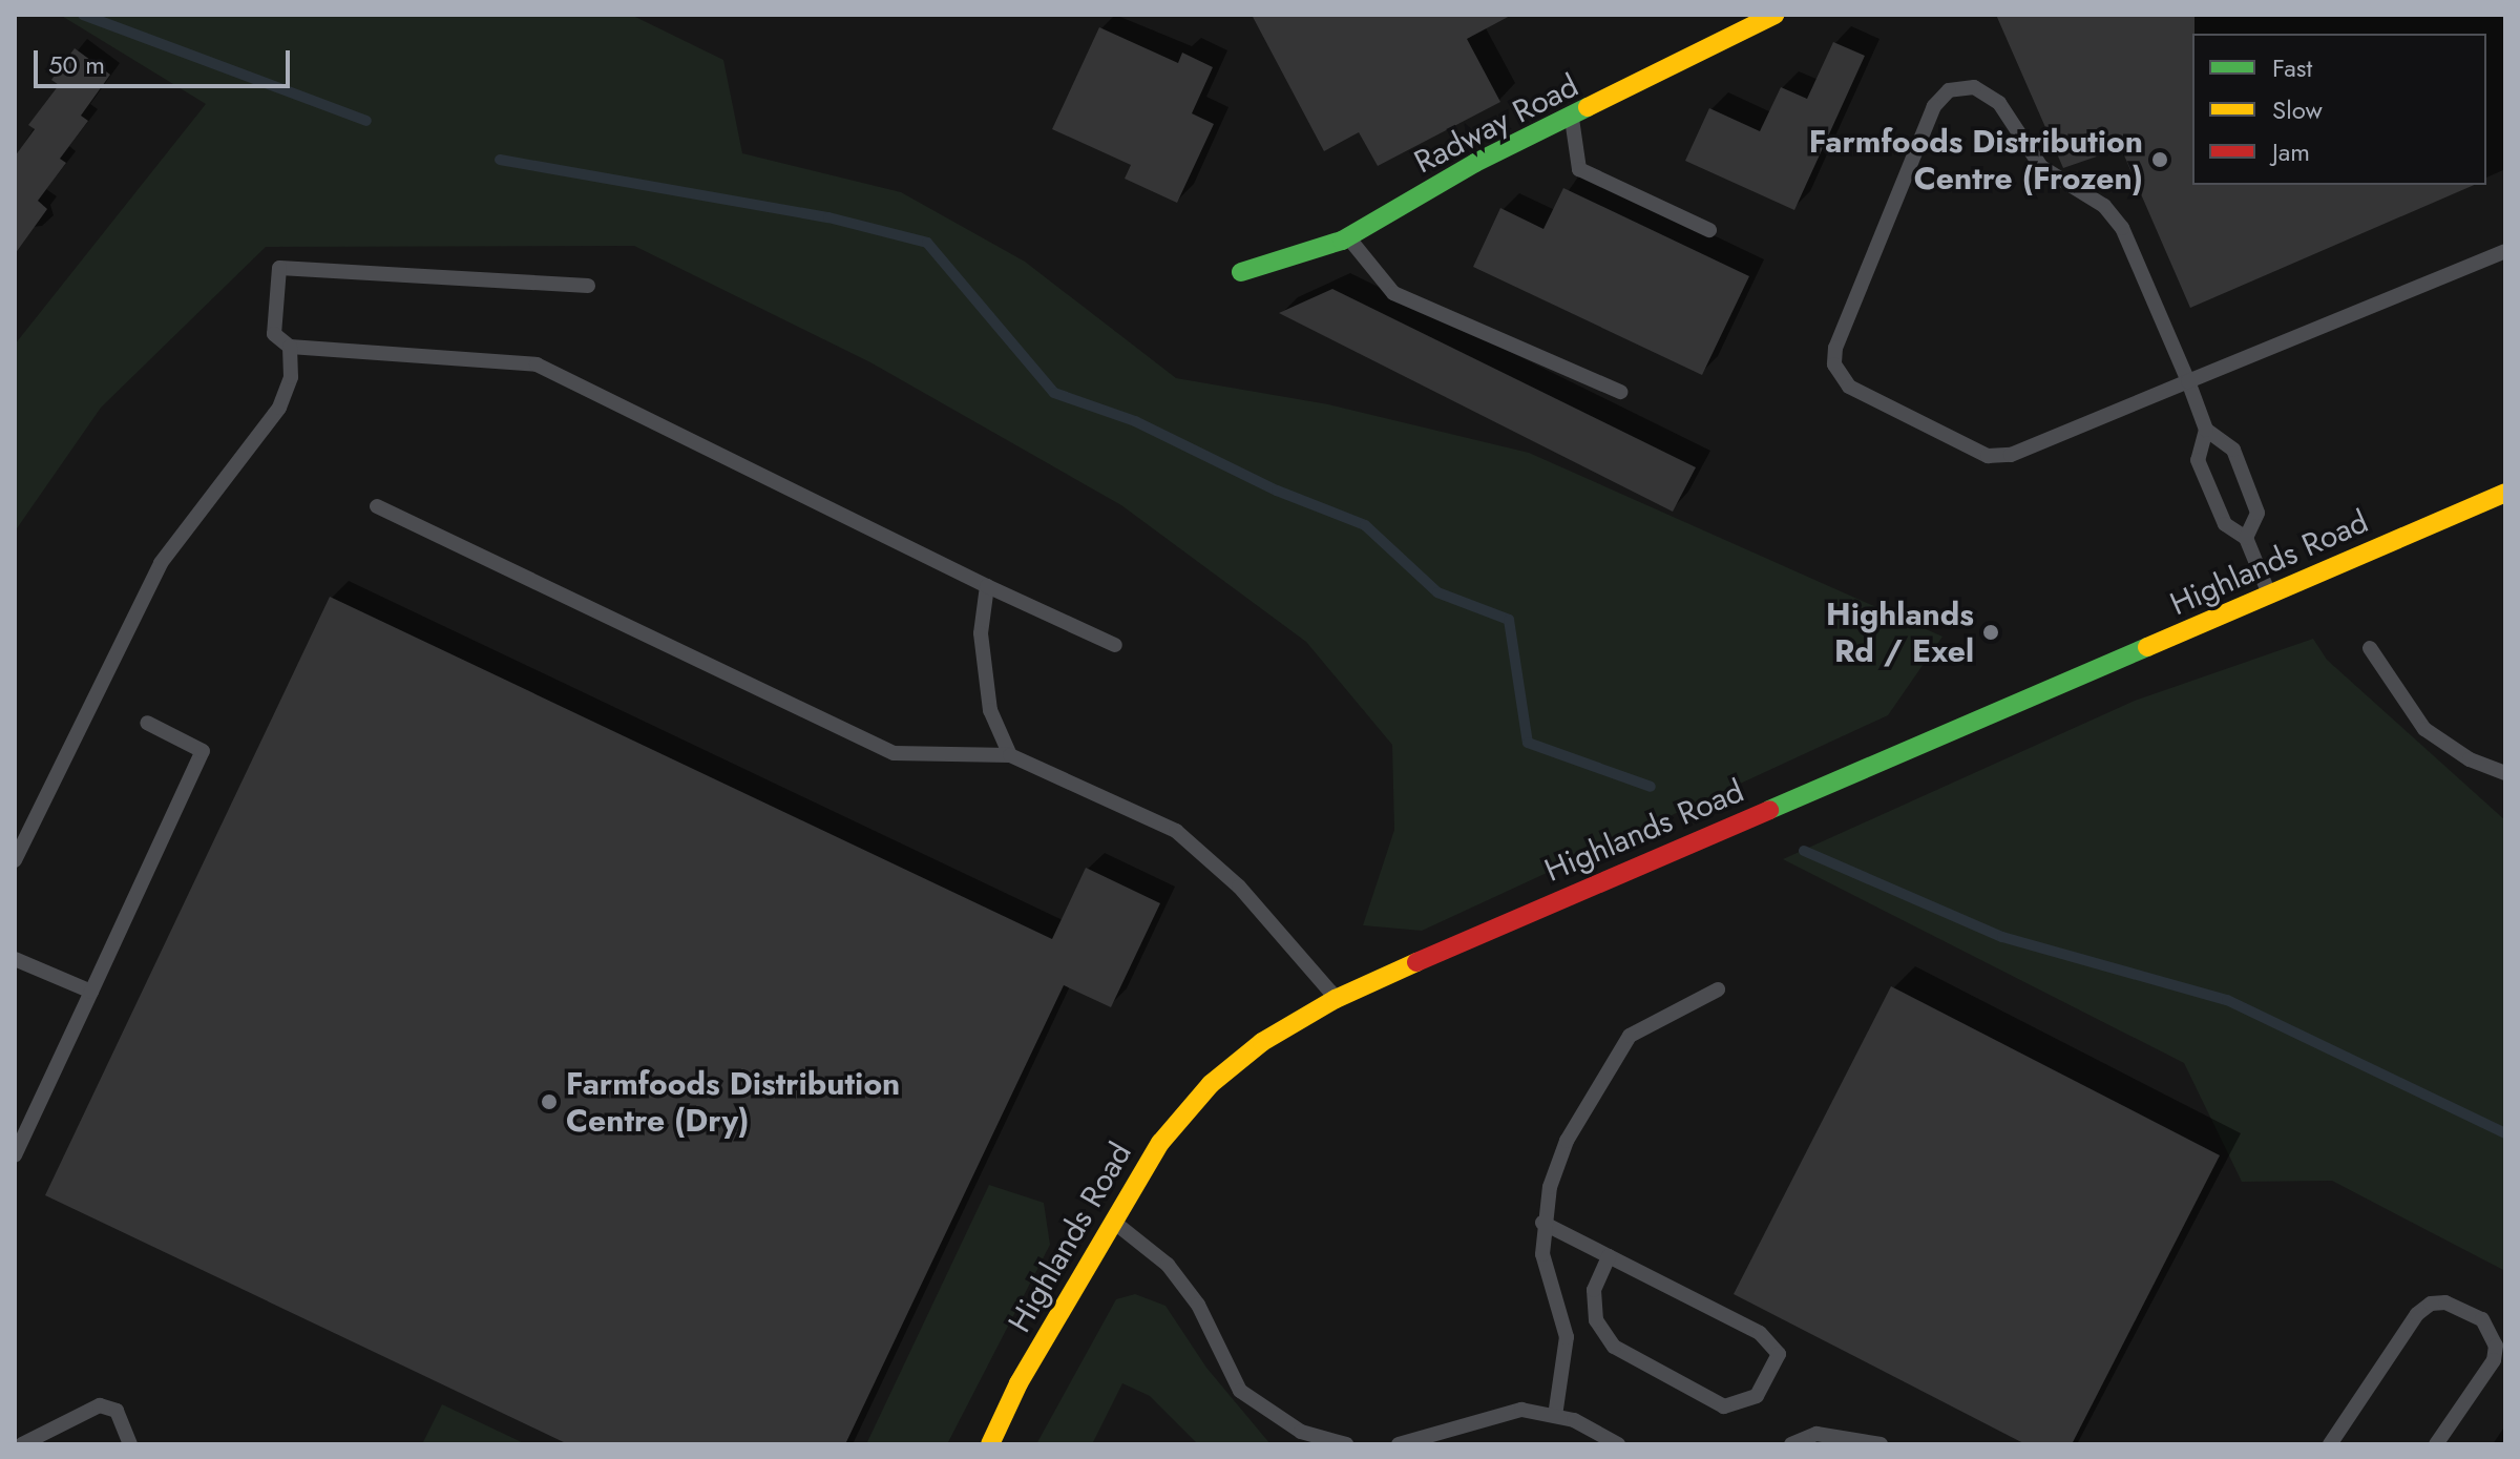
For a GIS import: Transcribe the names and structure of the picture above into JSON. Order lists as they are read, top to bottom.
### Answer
{
  "streets": {
    "street": ["Radway Road", "Highlands Road"]
  },
  "places": ["Farmfoods Distribution Centre (Frozen)", "Highlands Rd / Exel", "Farmfoods Distribution Centre (Dry)"],
  "legend": ["Fast", "Slow", "Jam"],
  "scale_bar": "50 m"
}
